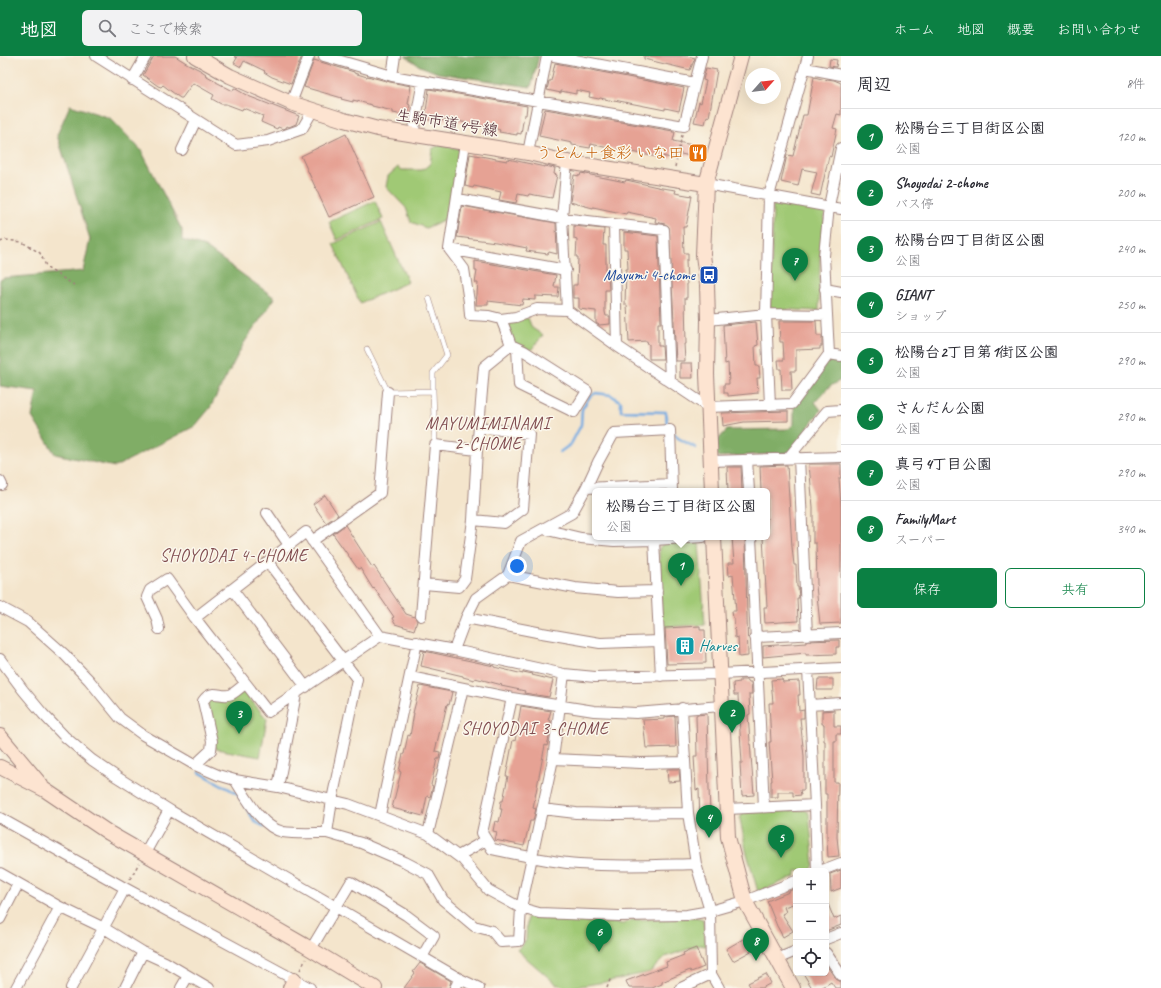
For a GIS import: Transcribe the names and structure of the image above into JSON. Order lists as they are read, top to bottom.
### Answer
{
  "streets": {
    "street": ["生駒市道4号線"]
  },
  "districts": ["MAYUMIMINAMI 2-CHOME", "SHOYODAI 4-CHOME", "SHOYODAI 3-CHOME"],
  "places": {
    "restaurant": ["うどん＋食彩 いな田"],
    "bus stop": ["Mayumi 4-chome"],
    "building": ["Harves"]
  },
  "north": "top right",
  "page": {
    "header": "地図",
    "search": "ここで検索",
    "nav": [
      "ホーム",
      "地図",
      "概要",
      "お問い合わせ"
    ],
    "heading": ["周辺", "8件"],
    "list": [
      {
        "mark": "1",
        "name": "松陽台三丁目街区公園",
        "note": "公園",
        "value": "120 m"
      },
      {
        "mark": "2",
        "name": "Shoyodai 2-chome",
        "note": "バス停",
        "value": "200 m"
      },
      {
        "mark": "3",
        "name": "松陽台四丁目街区公園",
        "note": "公園",
        "value": "240 m"
      },
      {
        "mark": "4",
        "name": "GIANT",
        "note": "ショップ",
        "value": "250 m"
      },
      {
        "mark": "5",
        "name": "松陽台2丁目第1街区公園",
        "note": "公園",
        "value": "290 m"
      },
      {
        "mark": "6",
        "name": "さんだん公園",
        "note": "公園",
        "value": "290 m"
      },
      {
        "mark": "7",
        "name": "真弓4丁目公園",
        "note": "公園",
        "value": "290 m"
      },
      {
        "mark": "8",
        "name": "FamilyMart",
        "note": "スーパー",
        "value": "340 m"
      }
    ],
    "pins": [
      "7",
      "1",
      "2",
      "3",
      "4",
      "5",
      "6",
      "8"
    ],
    "popup": ["松陽台三丁目街区公園", "公園"],
    "buttons": ["保存", "共有"],
    "map_buttons": ["+", "−"]
  }
}
